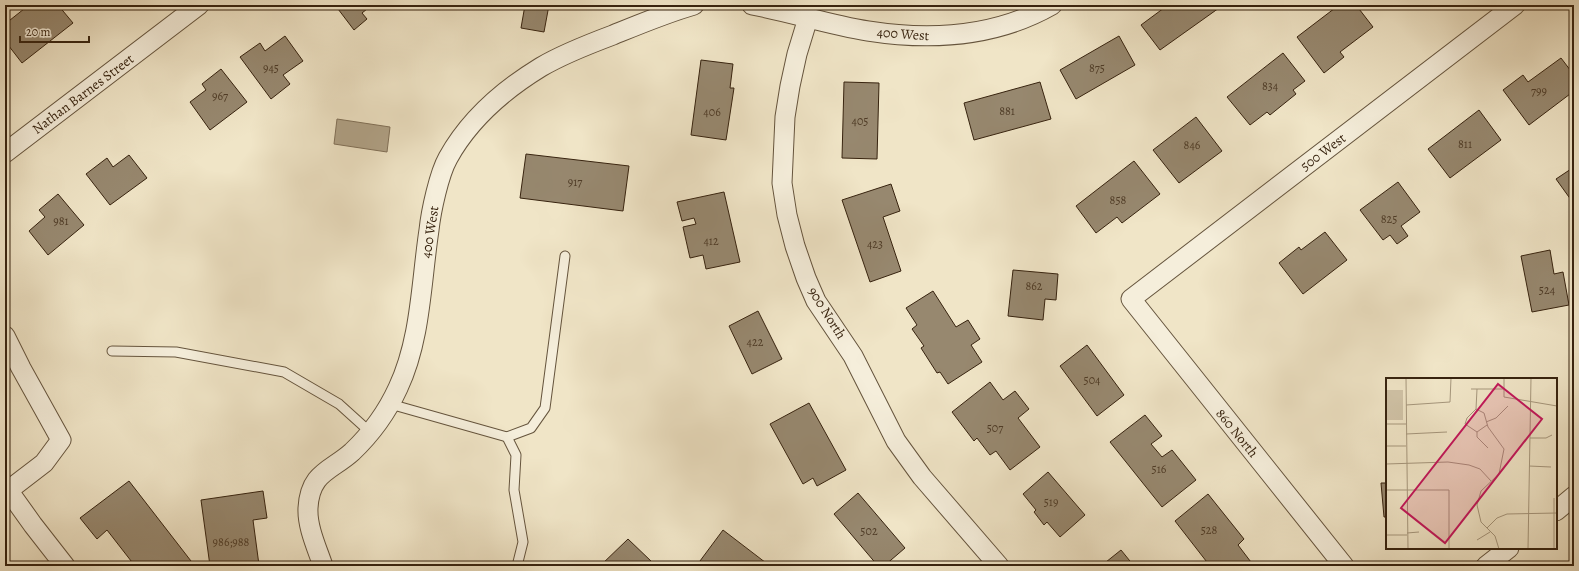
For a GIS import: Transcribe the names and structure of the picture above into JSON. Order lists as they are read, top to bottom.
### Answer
{
  "streets": {
    "street": [
      "400 West",
      "Nathan Barnes Street",
      "500 West",
      "900 North",
      "860 North"
    ]
  },
  "crossings": [
    ["400 West", "900 North"],
    ["500 West", "860 North"]
  ],
  "house_numbers": [
    "945",
    "875",
    "834",
    "799",
    "967",
    "881",
    "406",
    "405",
    "811",
    "846",
    "917",
    "858",
    "825",
    "981",
    "412",
    "423",
    "862",
    "524",
    "422",
    "504",
    "507",
    "516",
    "519",
    "528",
    "502",
    "986;988"
  ],
  "scale_bar": "20 m"
}
